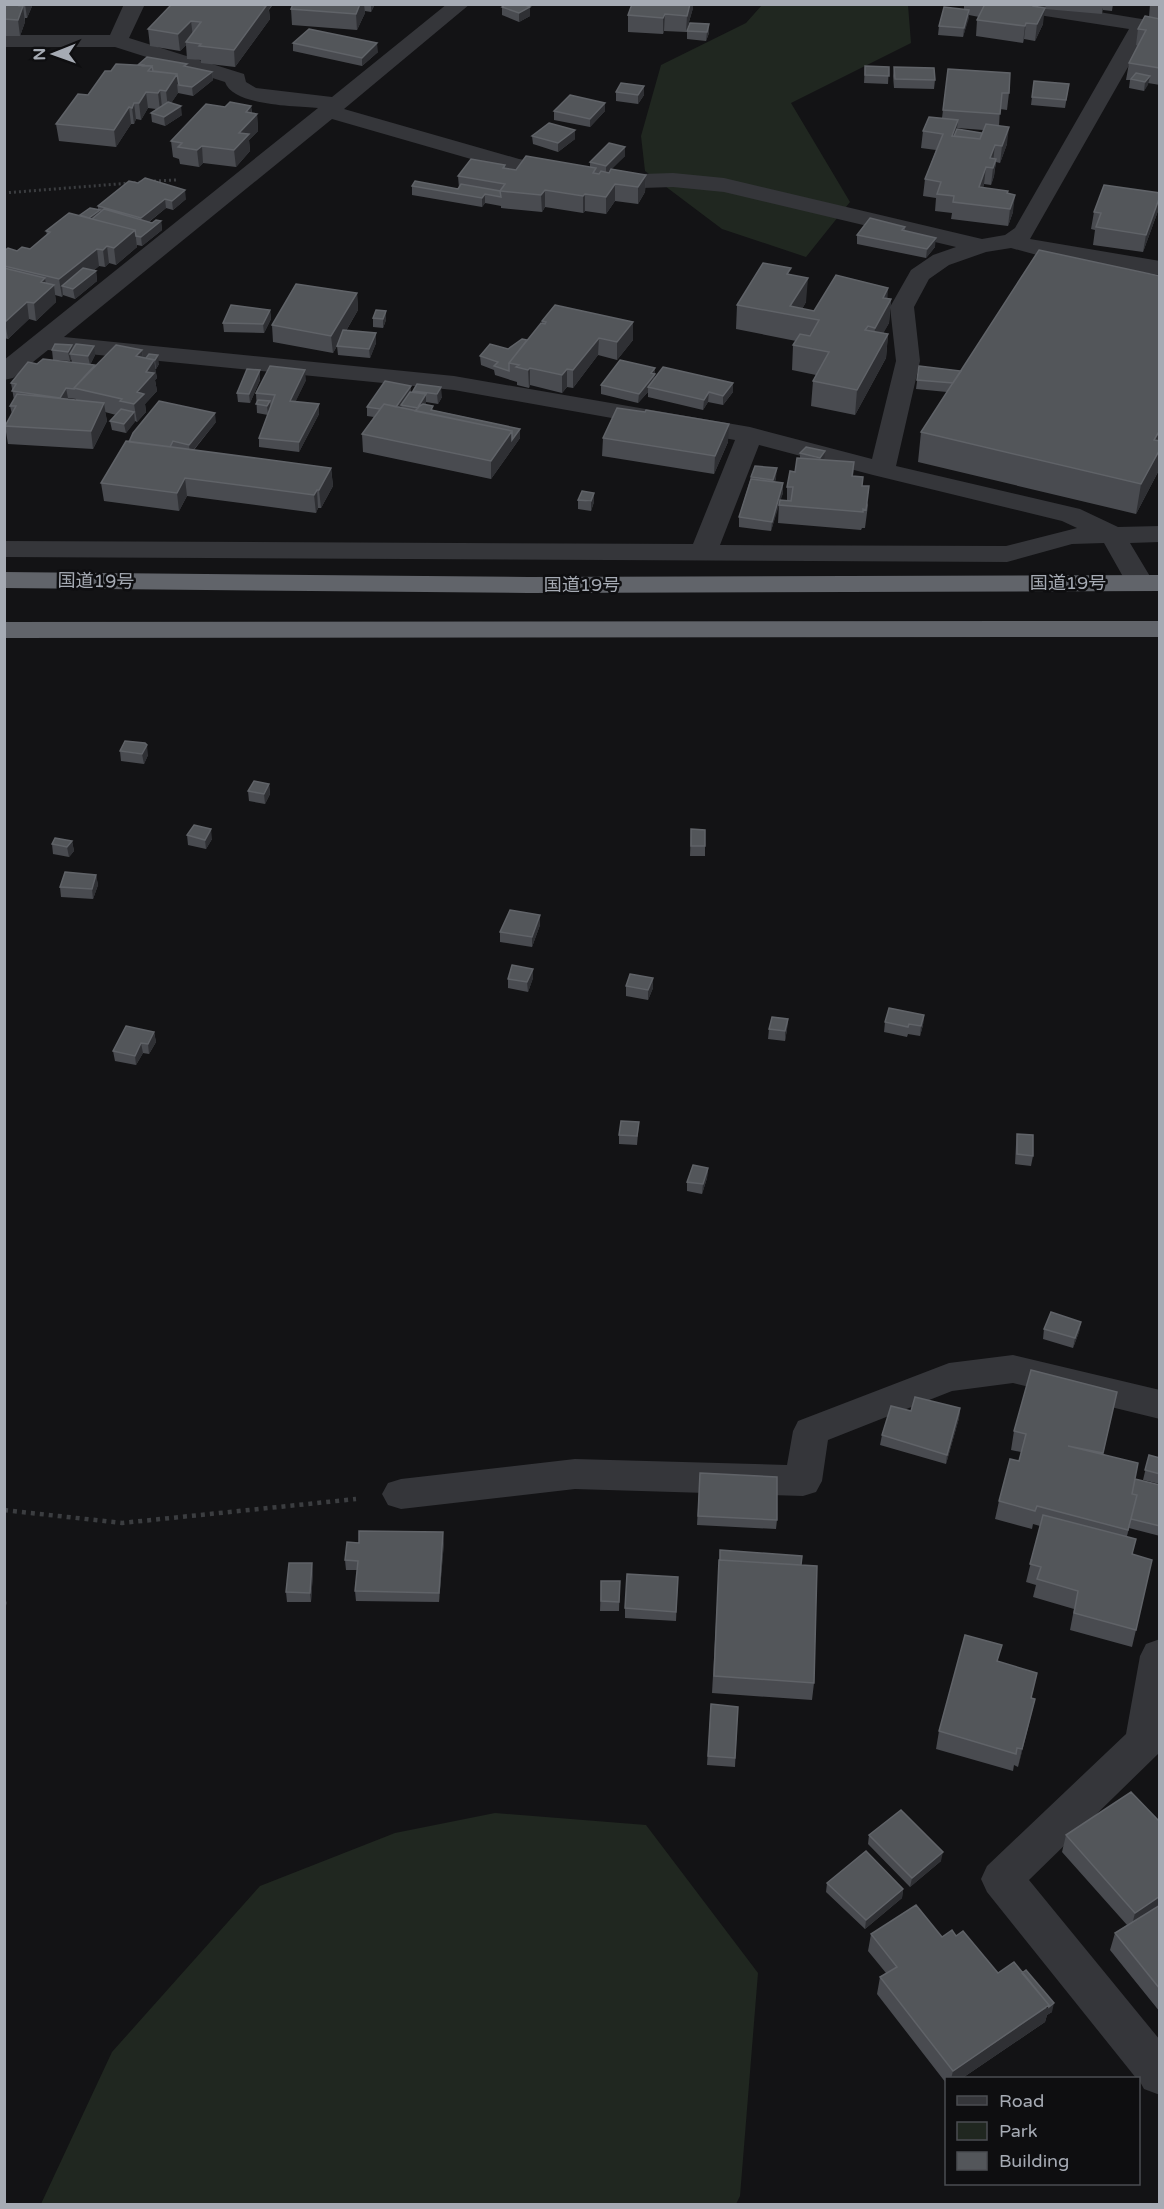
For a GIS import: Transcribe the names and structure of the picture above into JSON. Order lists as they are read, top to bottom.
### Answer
{
  "streets": {
    "highway": ["国道19号"]
  },
  "legend": ["Road", "Park", "Building"],
  "north": "left"
}
